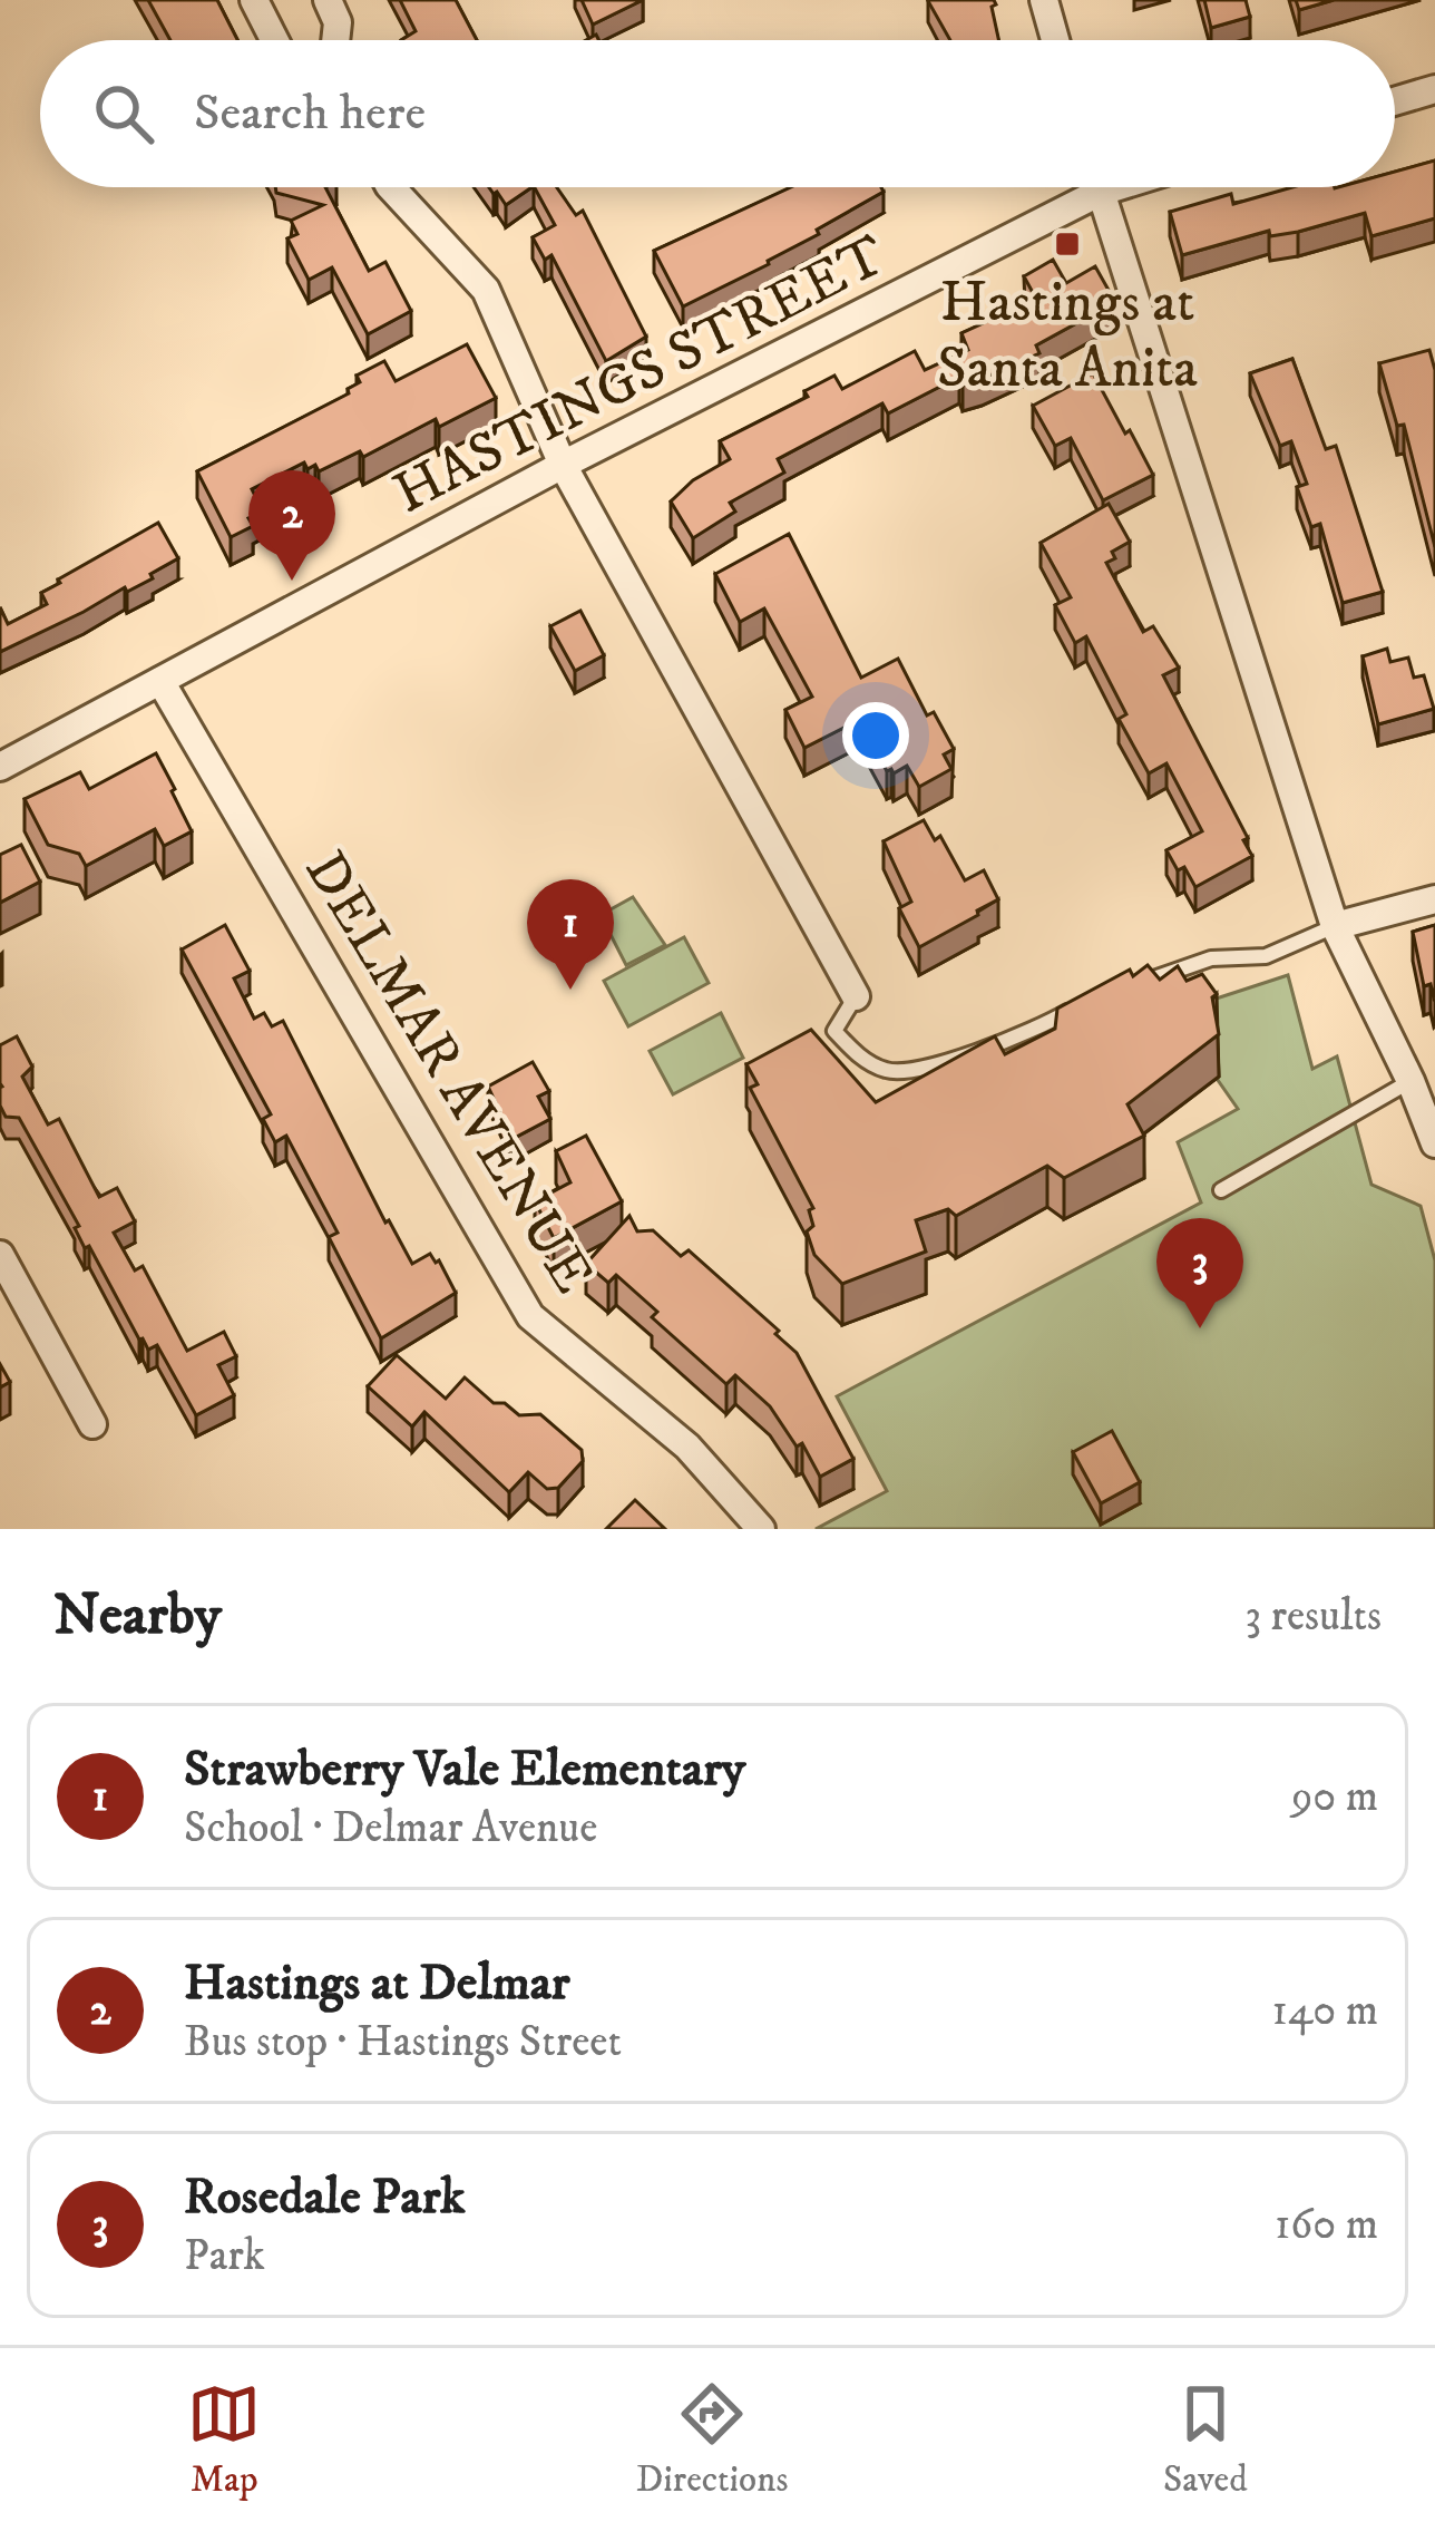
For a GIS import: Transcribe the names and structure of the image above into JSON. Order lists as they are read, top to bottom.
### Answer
{
  "streets": {
    "street": ["HASTINGS STREET", "DELMAR AVENUE"]
  },
  "crossings": [
    ["HASTINGS STREET", "DELMAR AVENUE"]
  ],
  "places": {
    "transit": ["Hastings at Santa Anita"]
  },
  "page": {
    "search": "Search here",
    "pins": ["2", "1", "3"],
    "heading": ["Nearby", "3 results"],
    "list": [
      {
        "mark": "1",
        "name": "Strawberry Vale Elementary",
        "note": "School · Delmar Avenue",
        "value": "90 m"
      },
      {
        "mark": "2",
        "name": "Hastings at Delmar",
        "note": "Bus stop · Hastings Street",
        "value": "140 m"
      },
      {
        "mark": "3",
        "name": "Rosedale Park",
        "note": "Park",
        "value": "160 m"
      }
    ],
    "nav": ["Map", "Directions", "Saved"]
  }
}
